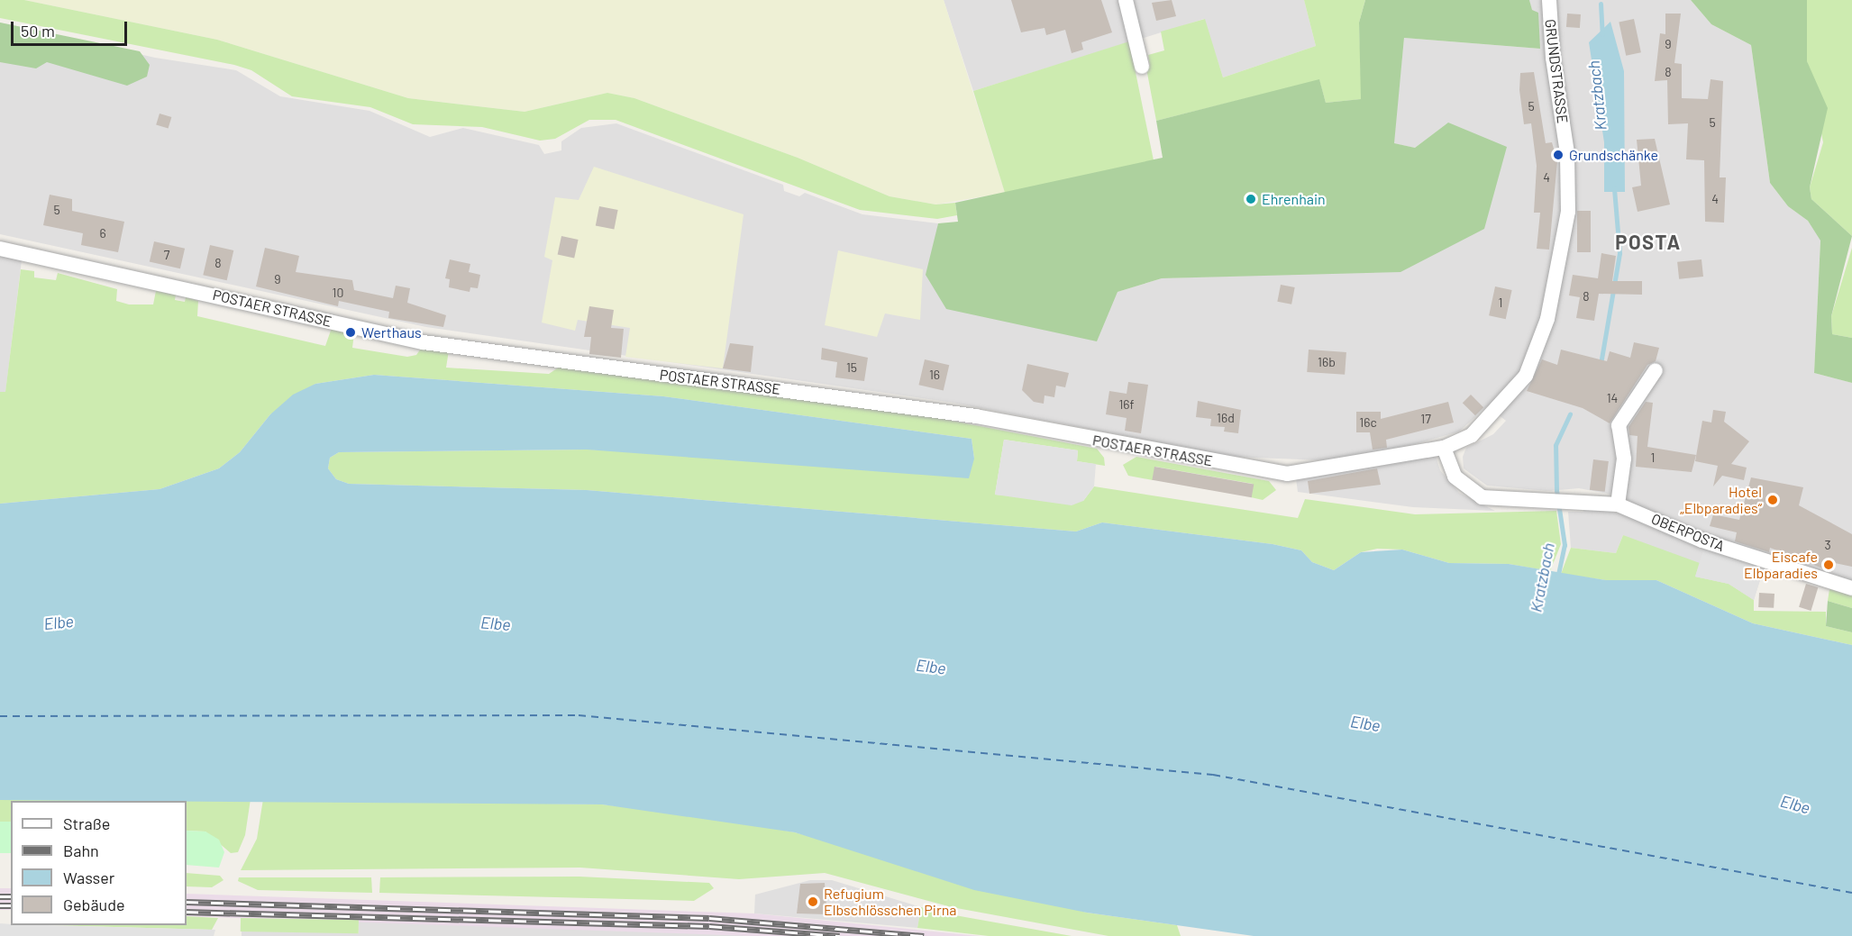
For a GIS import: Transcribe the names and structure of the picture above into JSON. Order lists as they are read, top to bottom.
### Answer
{
  "streets": {
    "street": ["GRUNDSTRASSE", "POSTAER STRASSE", "OBERPOSTA"]
  },
  "crossings": [
    ["GRUNDSTRASSE", "POSTAER STRASSE"],
    ["POSTAER STRASSE", "OBERPOSTA"]
  ],
  "districts": ["POSTA"],
  "water": ["Kratzbach", "Elbe"],
  "places": [
    "Grundschänke",
    "Ehrenhain",
    "Werthaus",
    "Hotel „Elbparadies“",
    "Eiscafe Elbparadies",
    "Refugium Elbschlösschen Pirna"
  ],
  "house_numbers": [
    "9",
    "8",
    "5",
    "5",
    "4",
    "4",
    "5",
    "6",
    "7",
    "8",
    "9",
    "10",
    "8",
    "1",
    "16b",
    "15",
    "16",
    "14",
    "16f",
    "16d",
    "17",
    "16c",
    "1",
    "3"
  ],
  "legend": [
    "Straße",
    "Bahn",
    "Wasser",
    "Gebäude"
  ],
  "scale_bar": "50 m"
}
